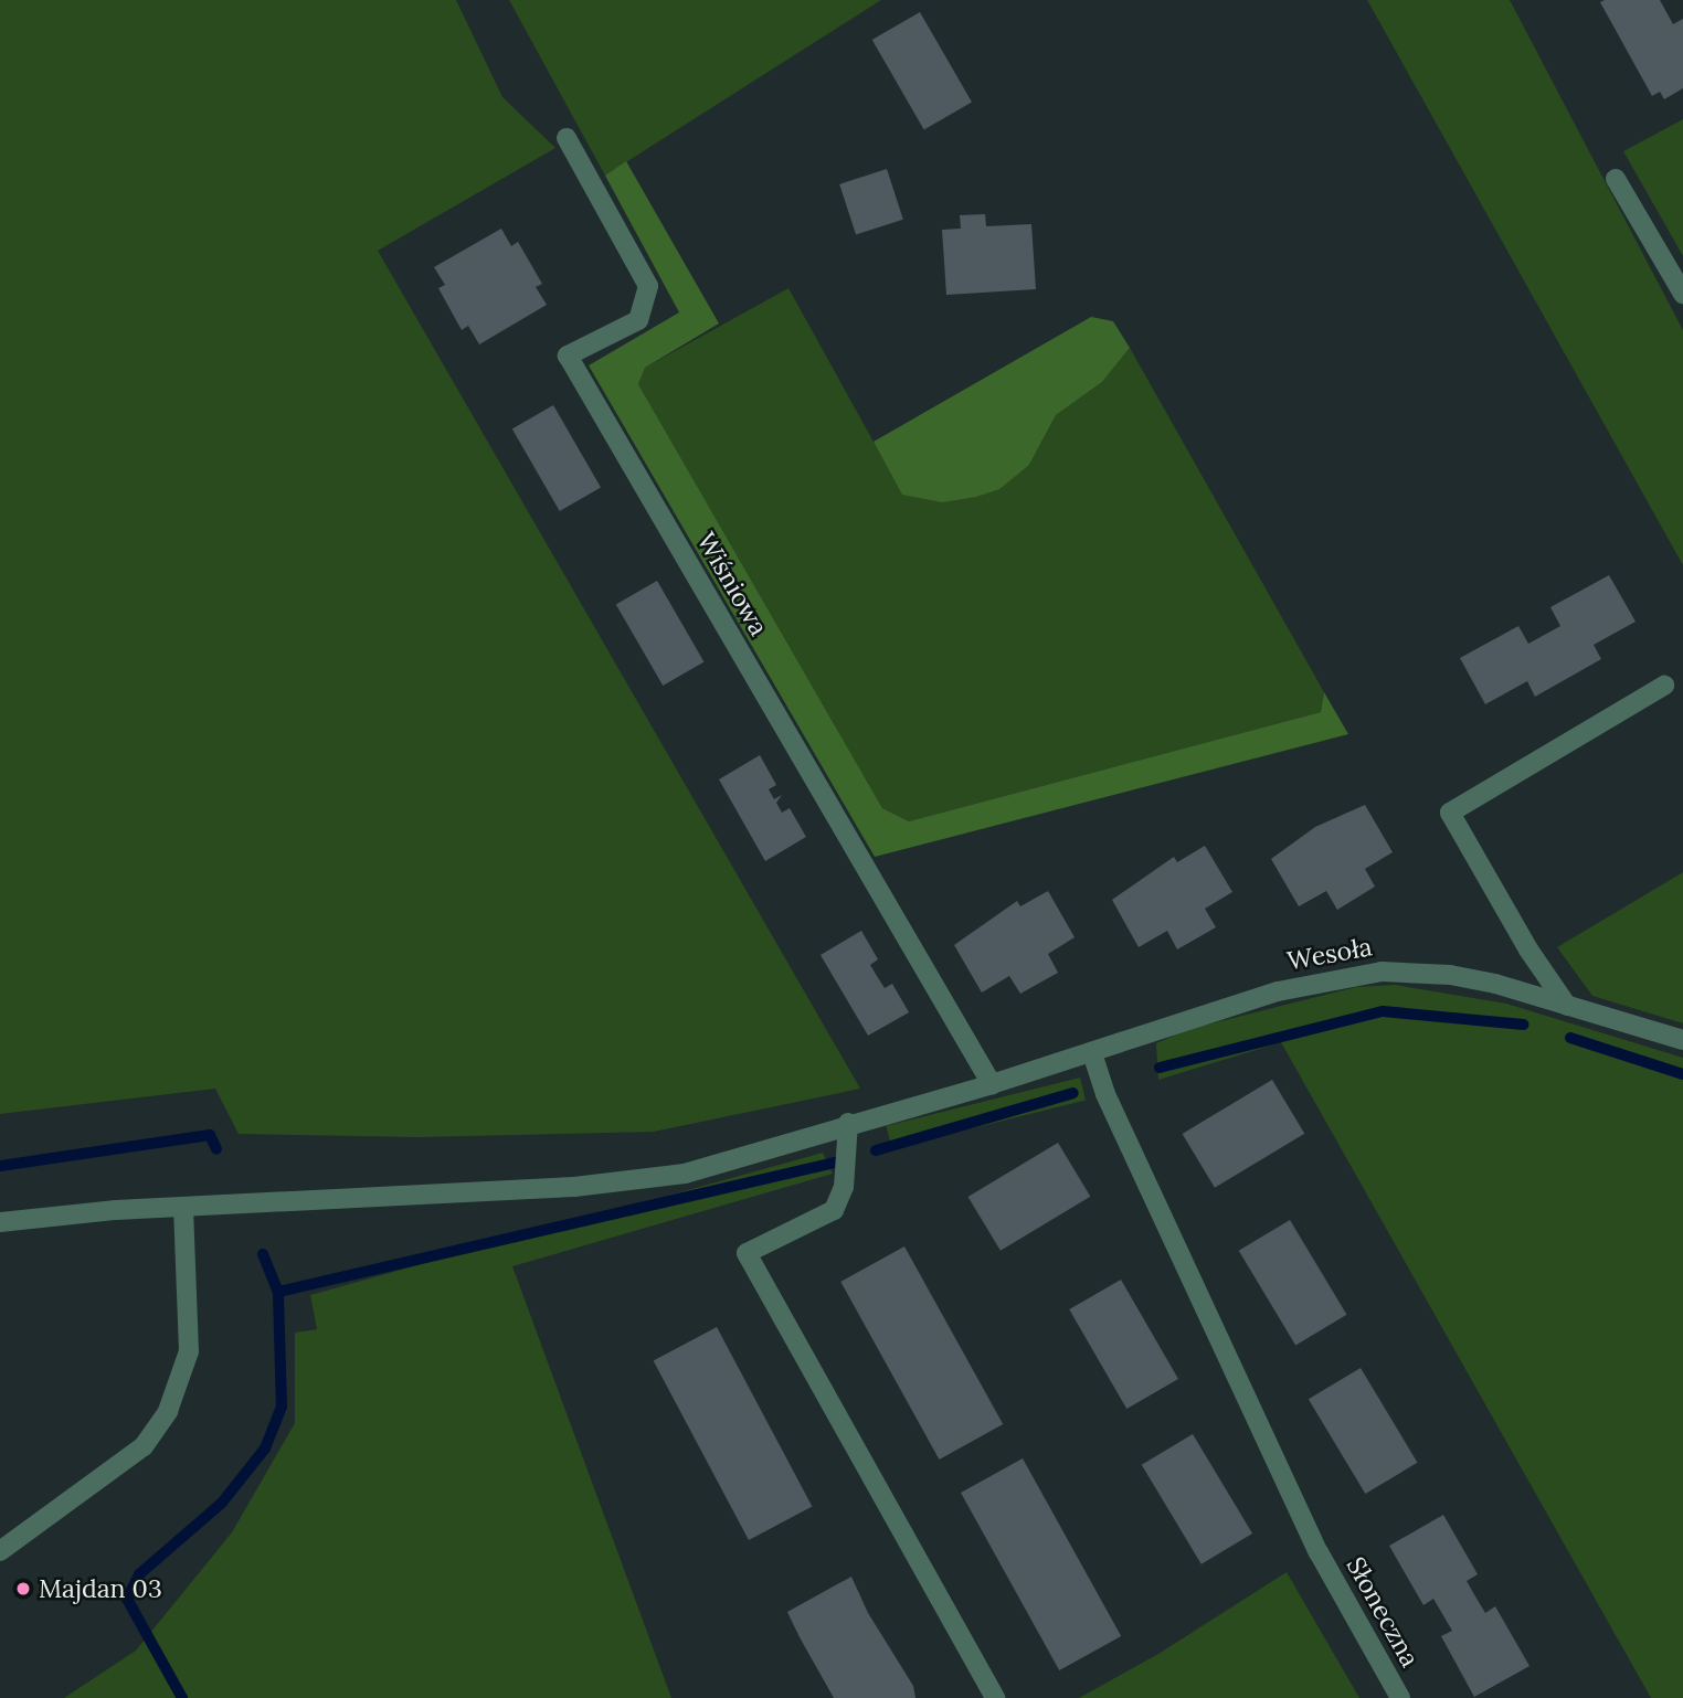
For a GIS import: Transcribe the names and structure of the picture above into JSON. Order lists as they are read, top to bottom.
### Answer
{
  "streets": {
    "street": ["Wiśniowa", "Wesoła", "Słoneczna"]
  },
  "crossings": [
    ["Wiśniowa", "Wesoła"],
    ["Wesoła", "Słoneczna"]
  ],
  "places": ["Majdan 03"]
}
